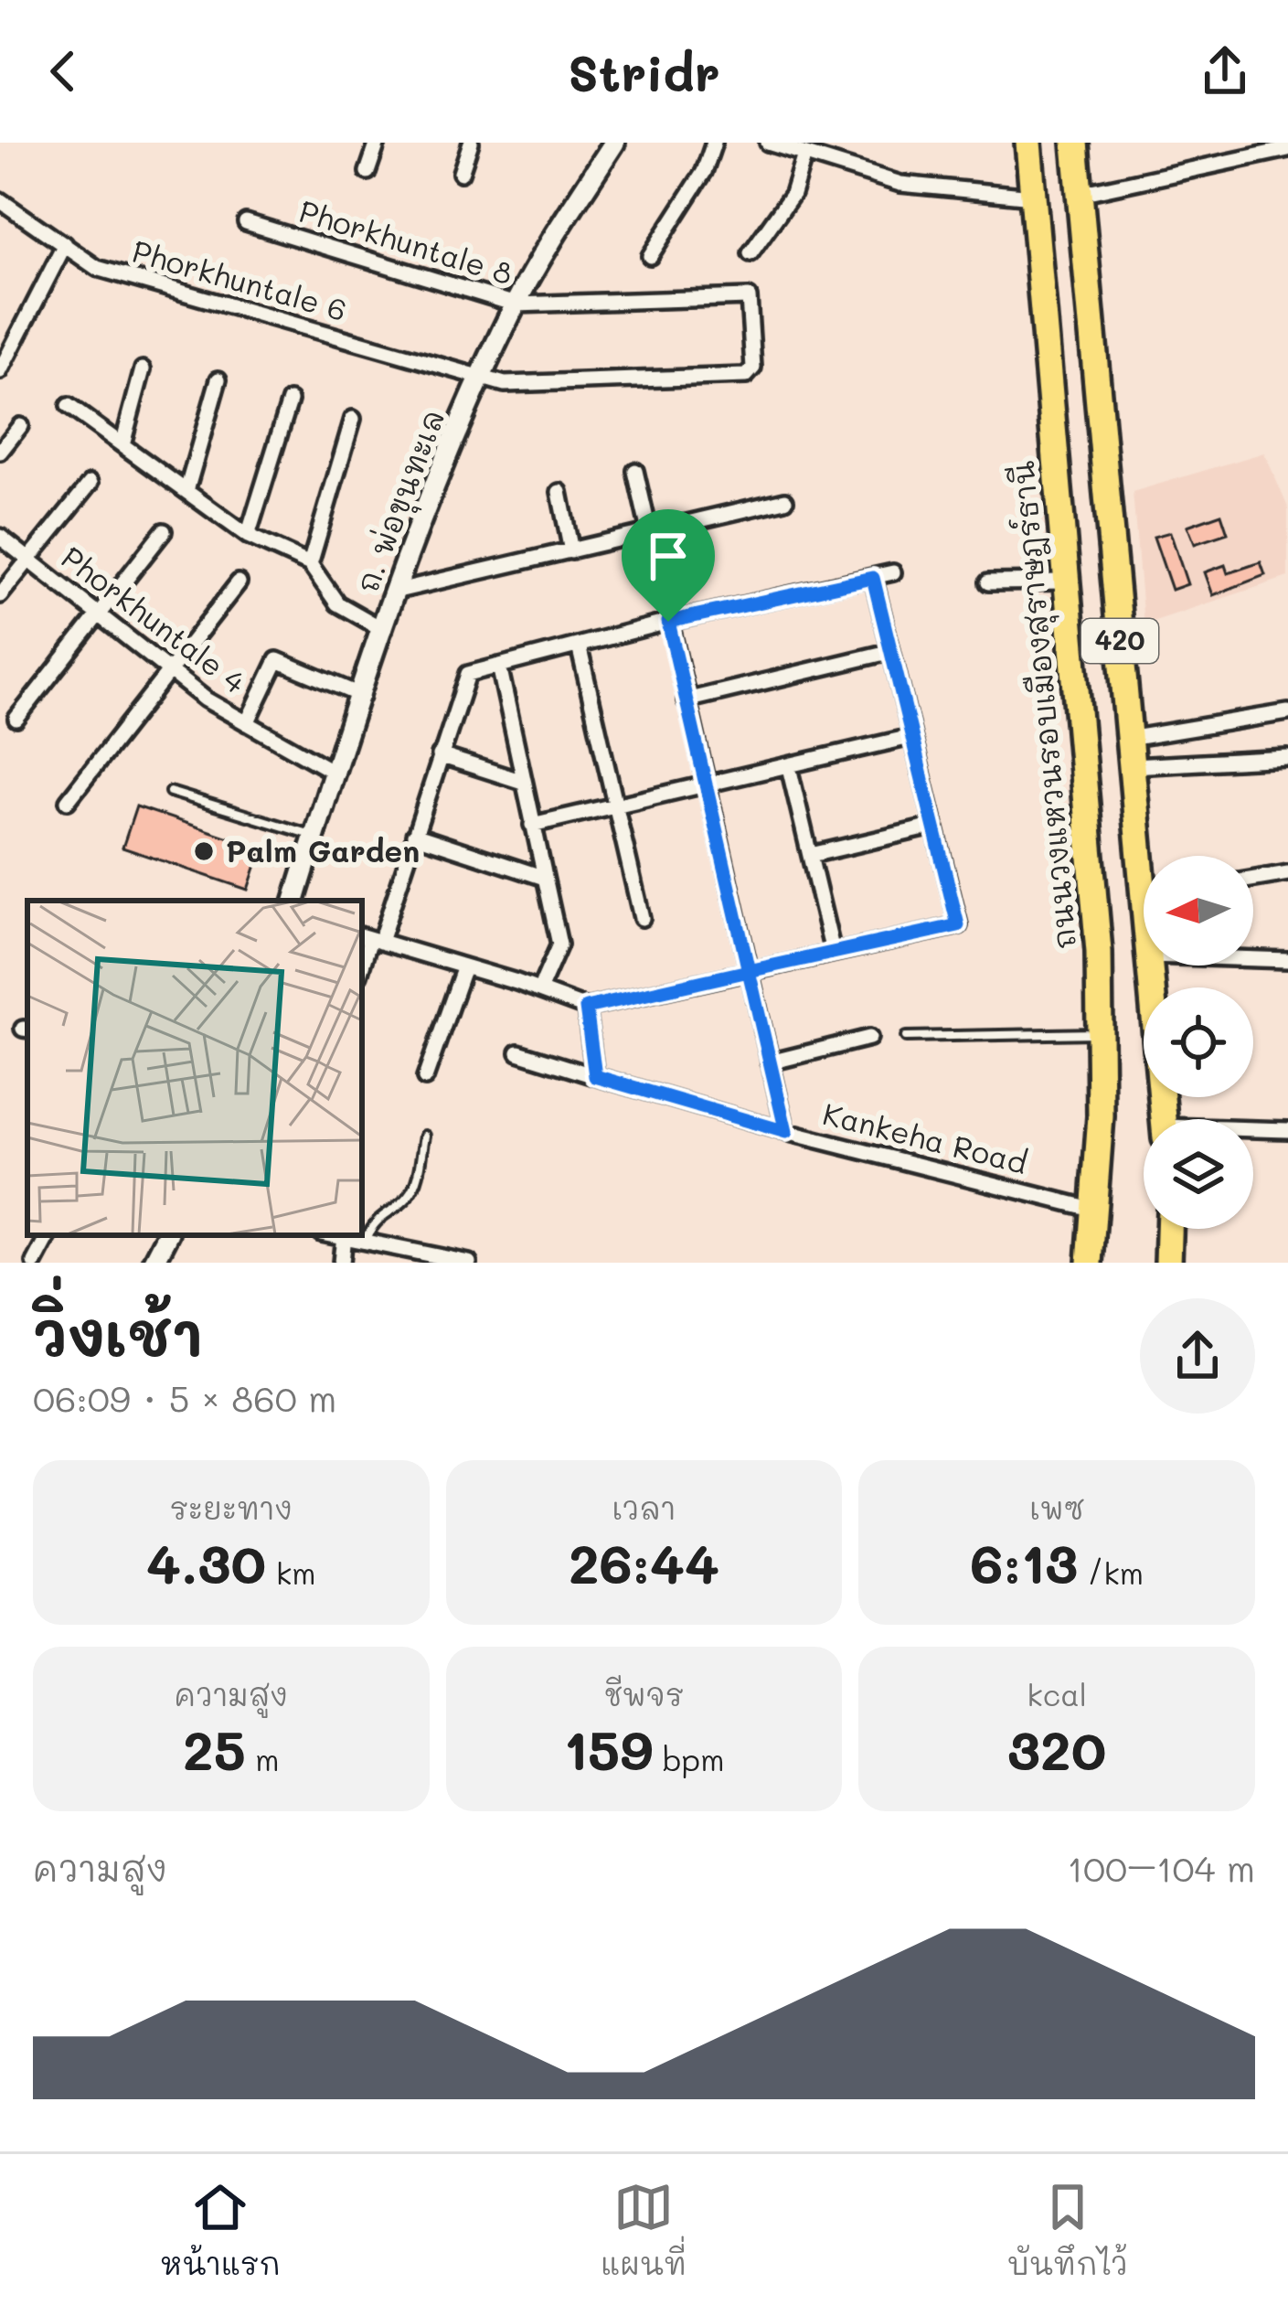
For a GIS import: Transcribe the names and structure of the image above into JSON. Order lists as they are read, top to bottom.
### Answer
{
  "streets": {
    "highway": ["420", "ถนนวงแหวนรอบเมืองสุราษฎร์ธานี"],
    "street": [
      "Phorkhuntale 8",
      "Phorkhuntale 6",
      "ถ. พ่อขุนทะเล",
      "Phorkhuntale 4",
      "Kankeha Road"
    ]
  },
  "crossings": [
    ["Phorkhuntale 8", "Phorkhuntale 6"],
    ["Phorkhuntale 8", "ถ. พ่อขุนทะเล"],
    ["Phorkhuntale 6", "ถ. พ่อขุนทะเล"],
    ["ถ. พ่อขุนทะเล", "Phorkhuntale 4"],
    ["ถนนวงแหวนรอบเมืองสุราษฎร์ธานี", "Kankeha Road"]
  ],
  "places": ["Palm Garden"],
  "north": "left",
  "page": {
    "header": "Stridr",
    "heading": ["วิ่งเช้า", "06:09 · 5 × 860 m"],
    "stats": [
      ["ระยะทาง", "4.30 km"],
      ["เวลา", "26:44"],
      ["เพซ", "6:13 /km"],
      ["ความสูง", "25 m"],
      ["ชีพจร", "159 bpm"],
      ["kcal", "320"]
    ],
    "chart": ["ความสูง", "100–104 m"],
    "tabs": ["หน้าแรก", "แผนที่", "บันทึกไว้"]
  }
}
